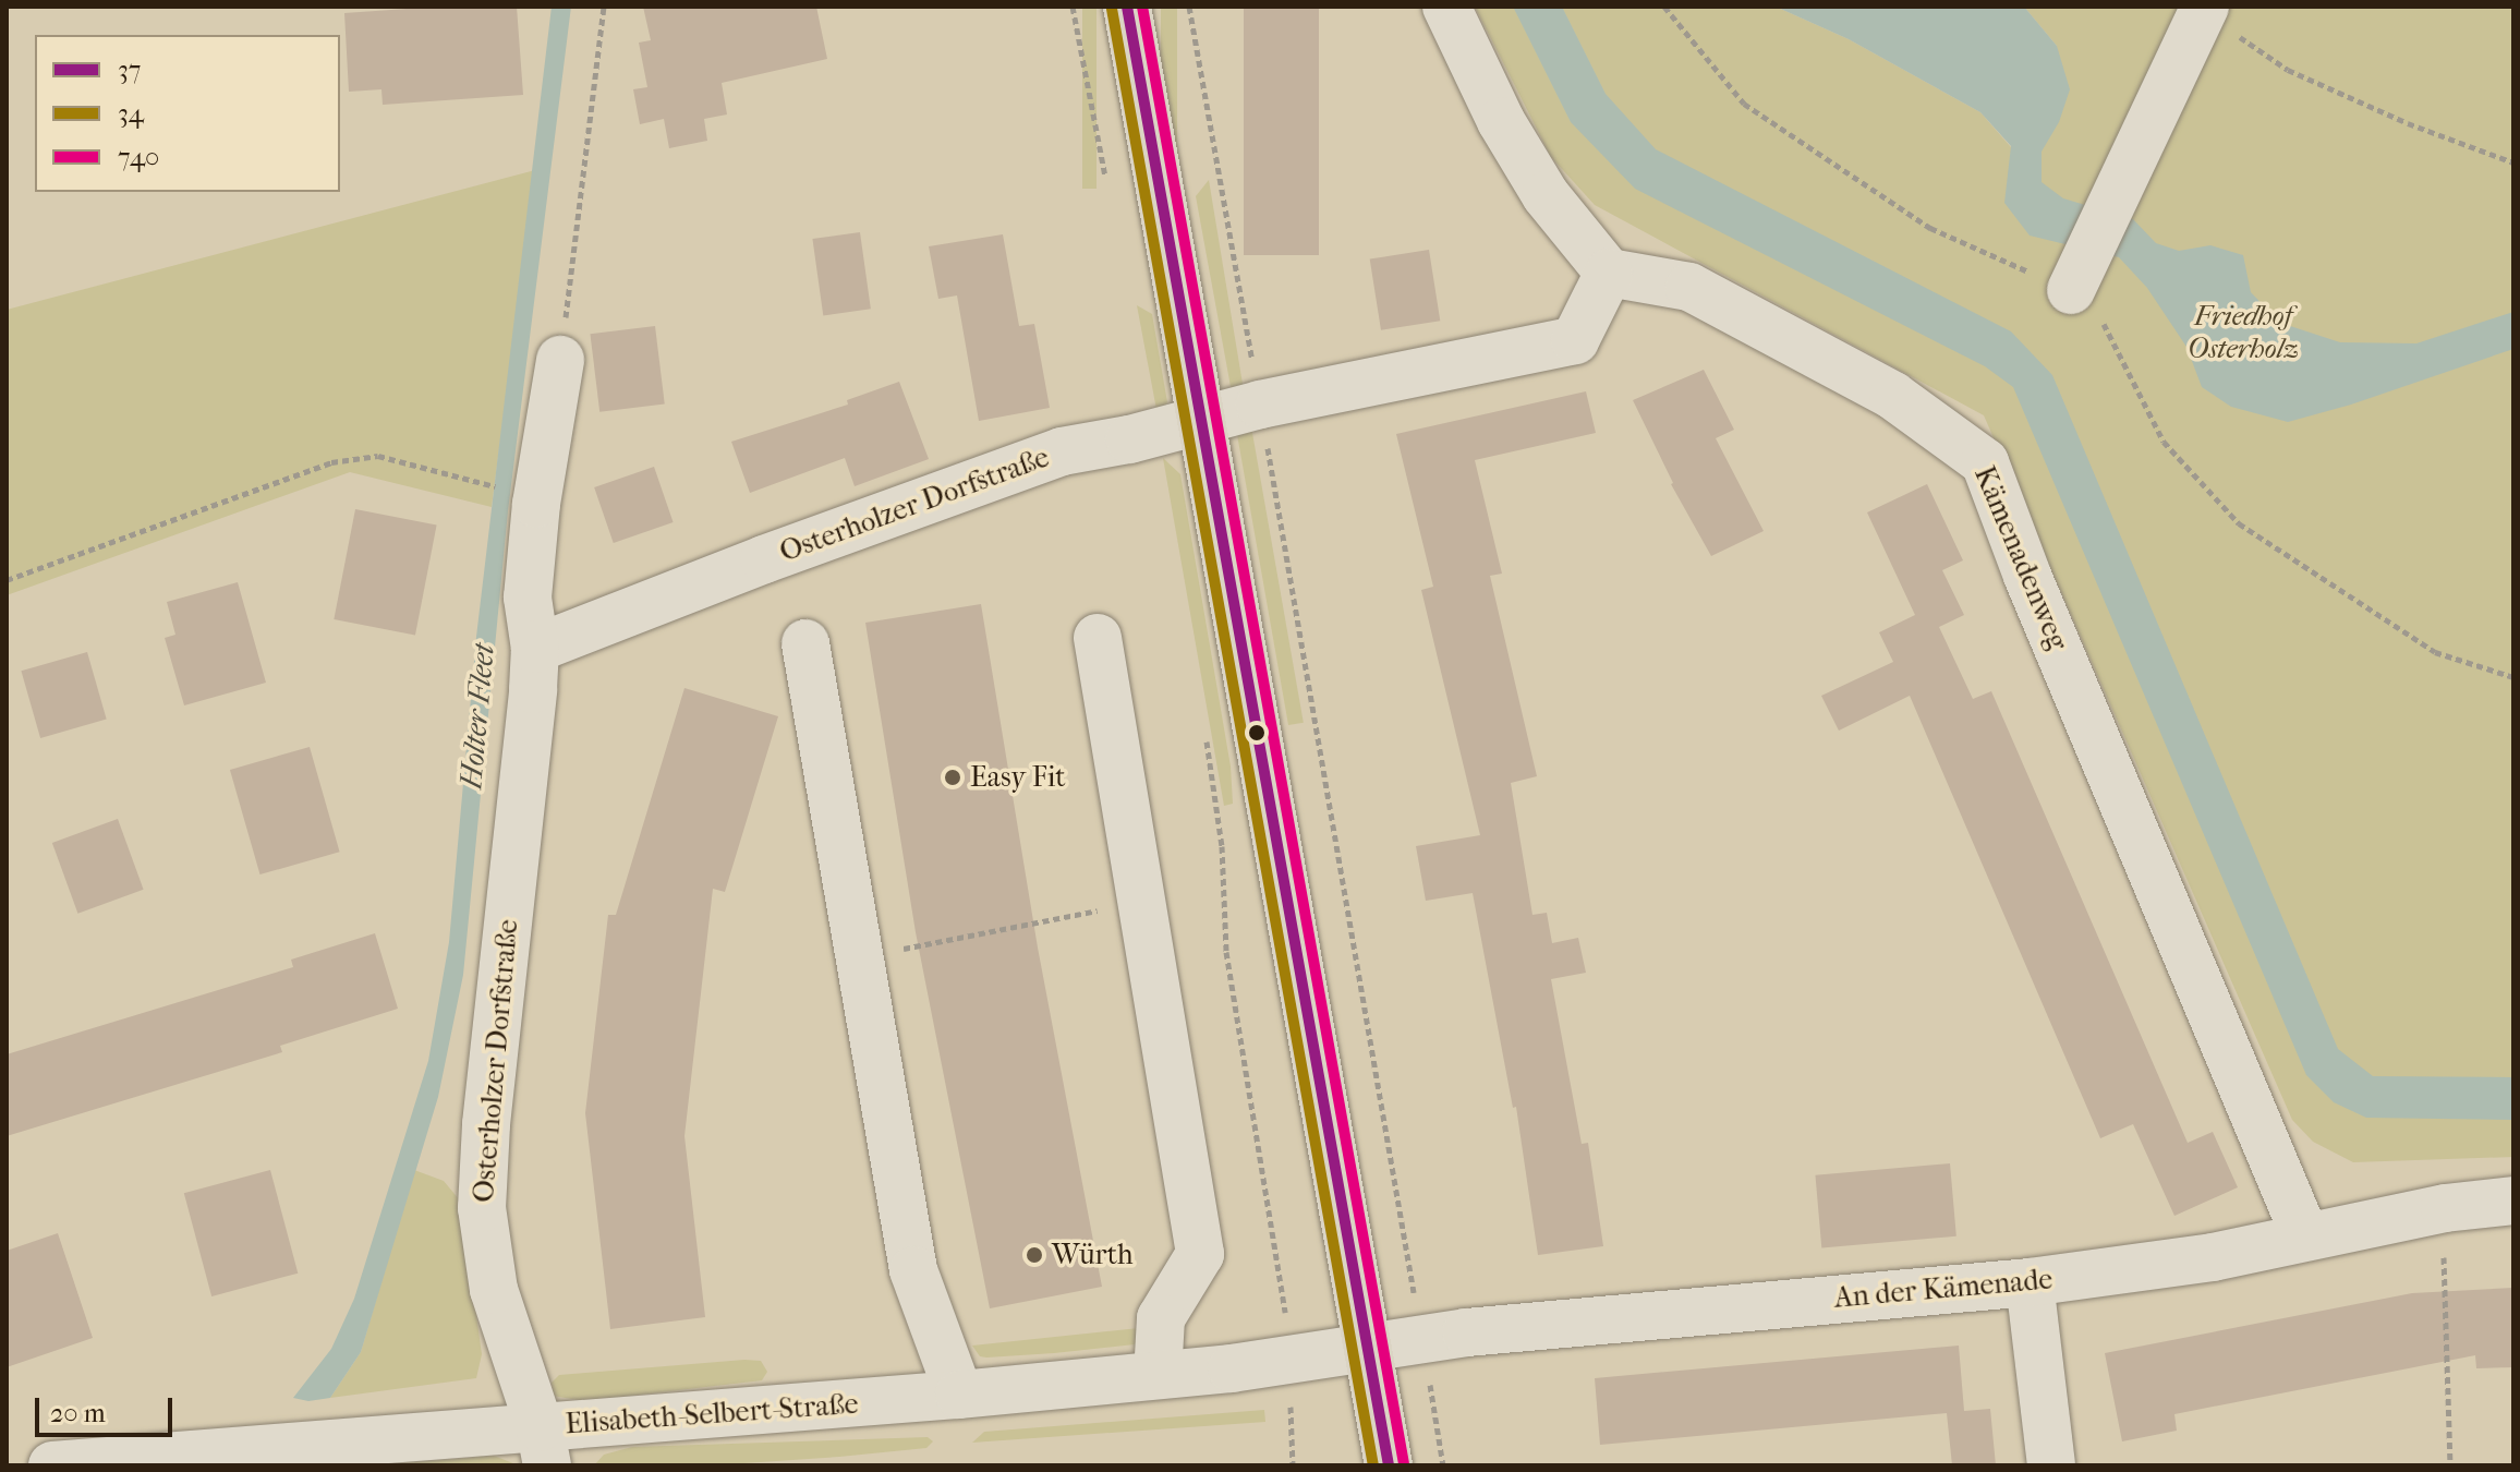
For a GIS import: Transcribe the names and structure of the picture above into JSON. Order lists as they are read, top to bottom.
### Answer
{
  "streets": {
    "street": [
      "Osterholzer Dorfstraße",
      "Kämenadenweg",
      "An der Kämenade",
      "Elisabeth-Selbert-Straße"
    ]
  },
  "crossings": [
    ["Osterholzer Dorfstraße", "Kämenadenweg"],
    ["Osterholzer Dorfstraße", "Elisabeth-Selbert-Straße"],
    ["Kämenadenweg", "An der Kämenade"],
    ["An der Kämenade", "Elisabeth-Selbert-Straße"]
  ],
  "water": ["Holter Fleet"],
  "parks": ["Friedhof Osterholz"],
  "places": ["Easy Fit", "Würth"],
  "lines": ["transit line 37", "transit line 740", "transit line 34"],
  "legend": ["37", "34", "740"],
  "scale_bar": "20 m"
}
